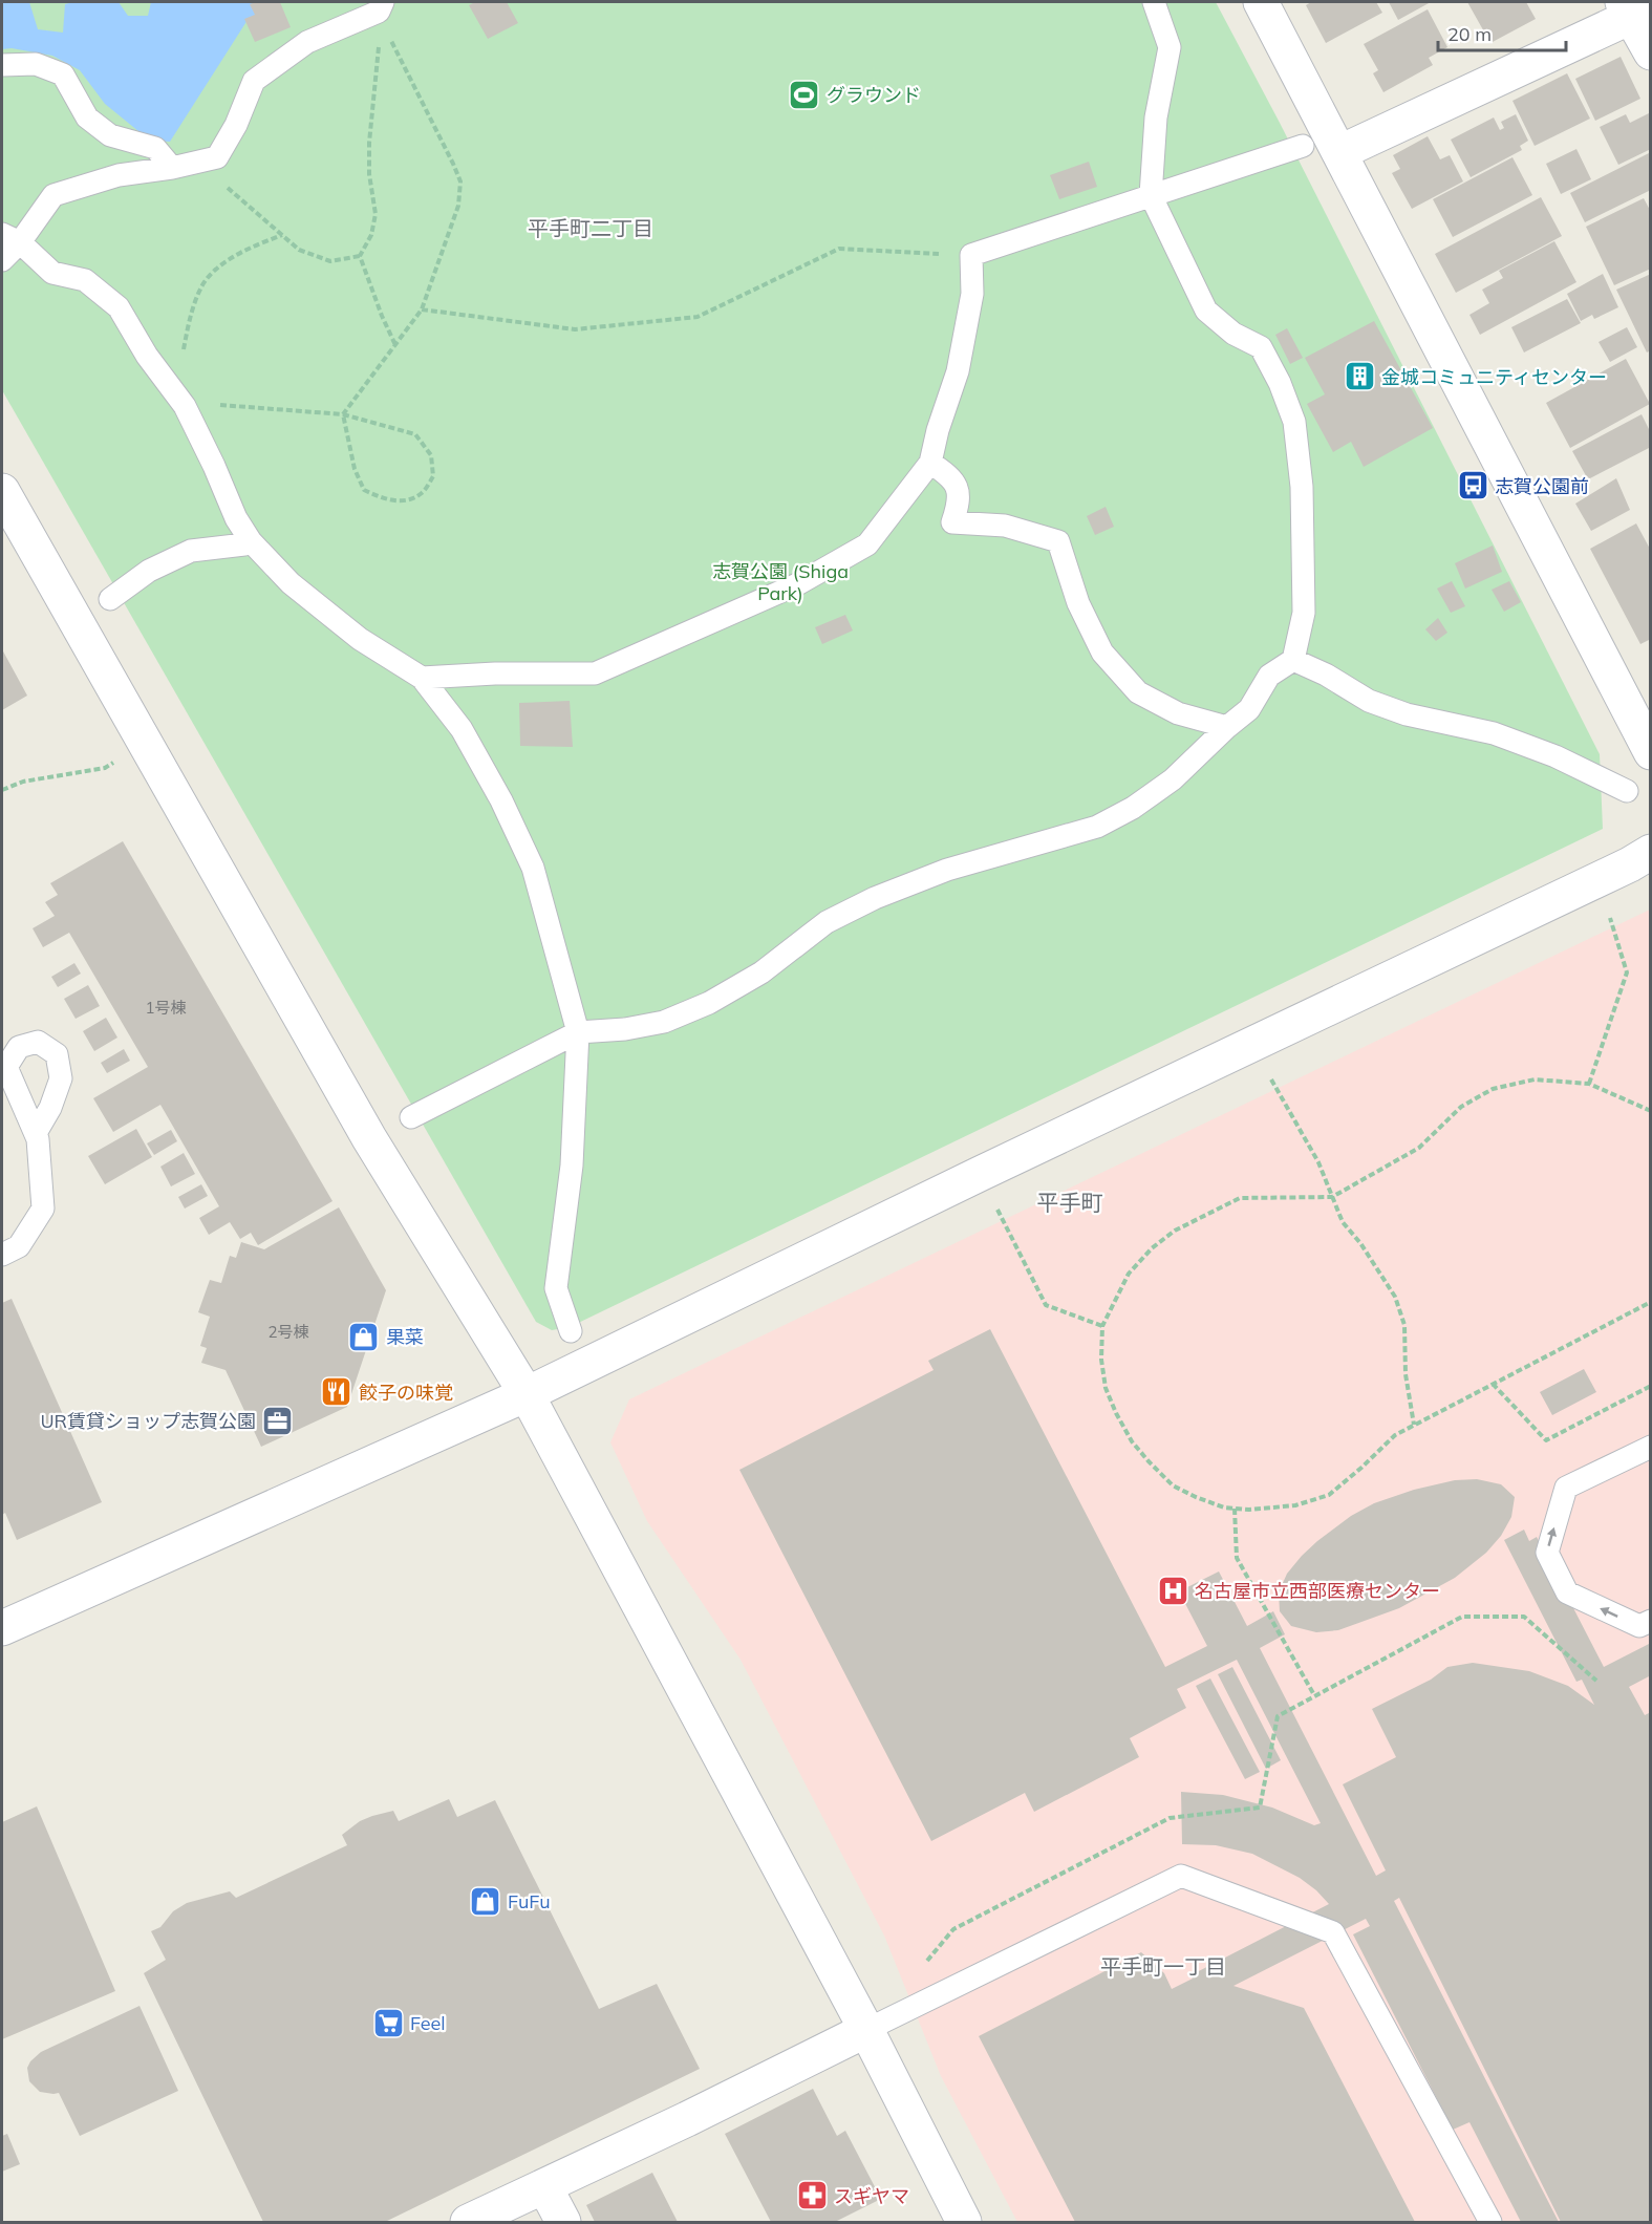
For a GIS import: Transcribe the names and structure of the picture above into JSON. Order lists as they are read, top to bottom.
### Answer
{
  "districts": ["平手町二丁目", "平手町", "平手町一丁目"],
  "parks": ["志賀公園 (Shiga Park)"],
  "places": {
    "sports": ["グラウンド"],
    "building": ["金城コミュニティセンター"],
    "bus stop": ["志賀公園前"],
    "shop": ["果菜", "FuFu"],
    "restaurant": ["餃子の味覚"],
    "office": ["UR賃貸ショップ志賀公園"],
    "hospital": ["名古屋市立西部医療センター"],
    "supermarket": ["Feel"],
    "pharmacy": ["スギヤマ"]
  },
  "house_numbers": ["1号棟", "2号棟"],
  "scale_bar": "20 m"
}
